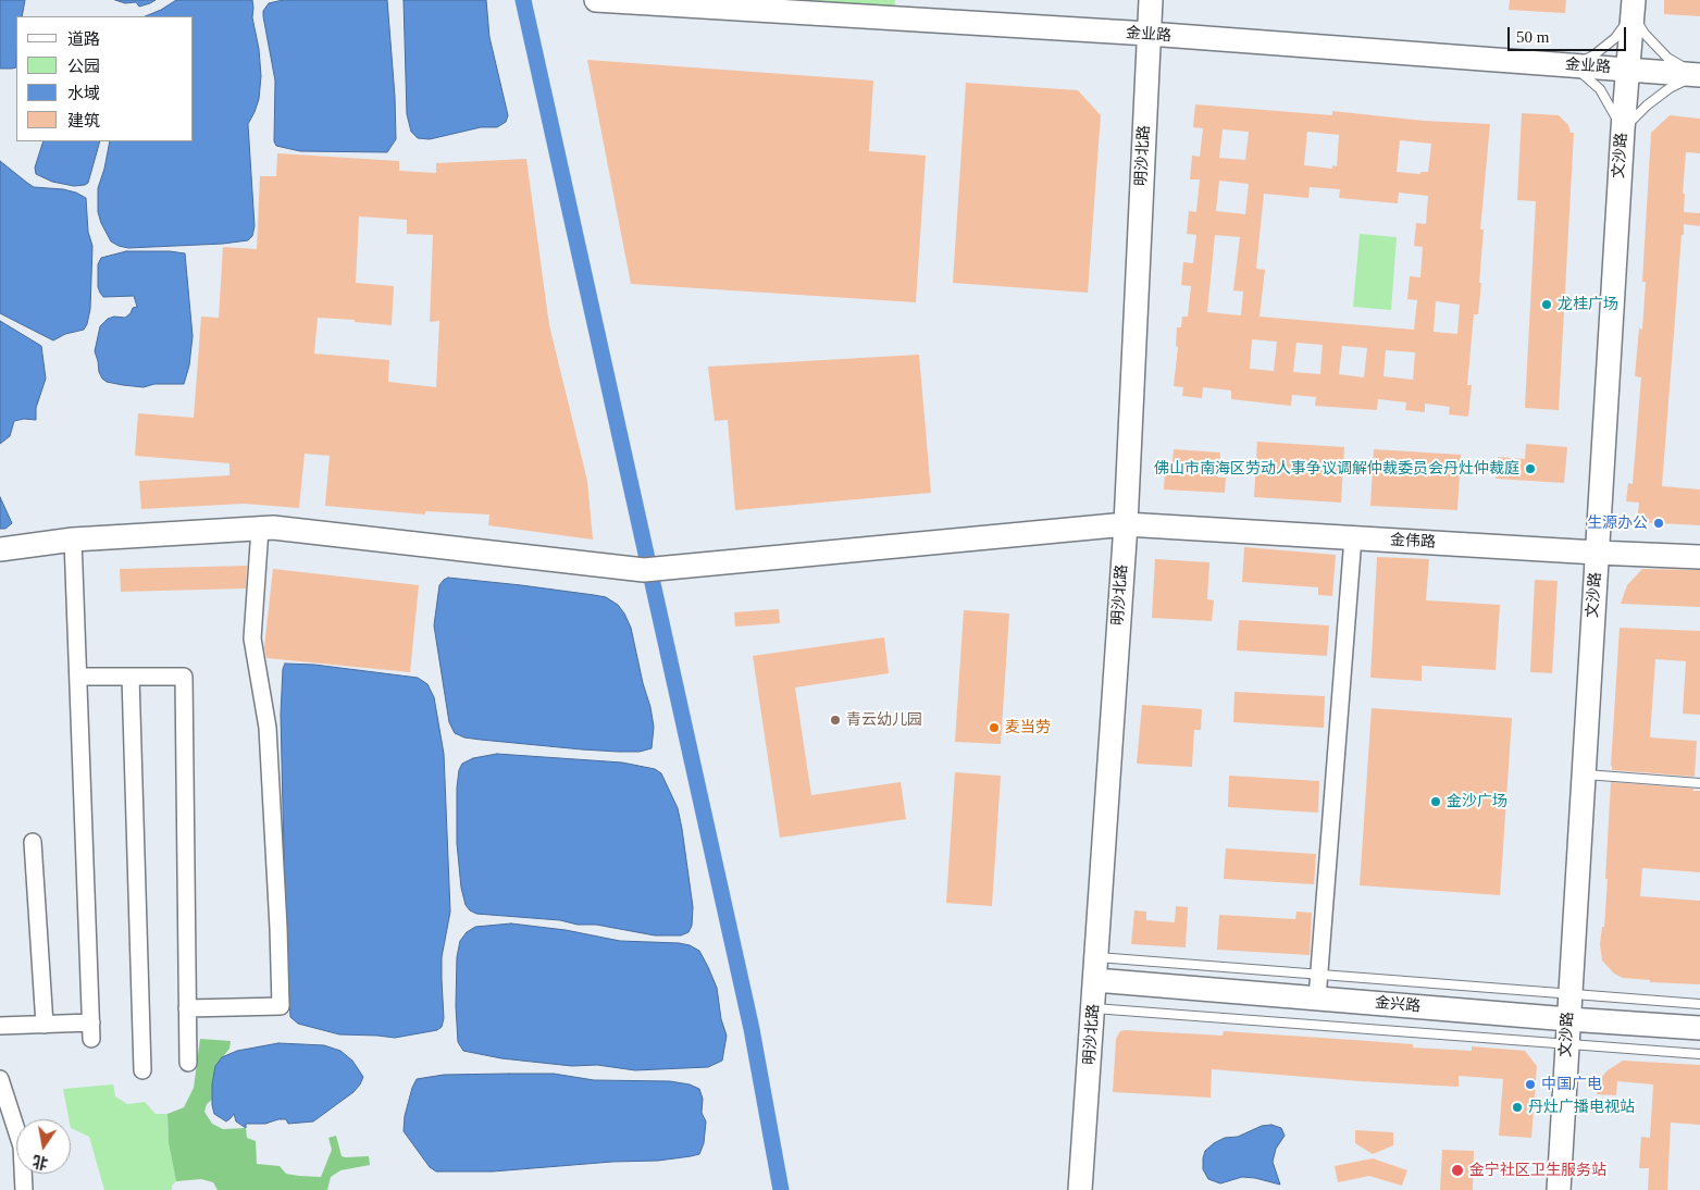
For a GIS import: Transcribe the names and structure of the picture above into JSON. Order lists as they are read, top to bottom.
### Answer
{
  "streets": {
    "street": [
      "金业路",
      "明沙北路",
      "文沙路",
      "金伟路",
      "金兴路"
    ]
  },
  "crossings": [
    ["金业路", "明沙北路"],
    ["金业路", "文沙路"],
    ["明沙北路", "金伟路"],
    ["明沙北路", "金兴路"],
    ["文沙路", "金伟路"],
    ["文沙路", "金兴路"]
  ],
  "places": [
    "龙桂广场",
    "佛山市南海区劳动人事争议调解仲裁委员会丹灶仲裁庭",
    "生源办公",
    "青云幼儿园",
    "麦当劳",
    "金沙广场",
    "中国广电",
    "丹灶广播电视站",
    "金宁社区卫生服务站"
  ],
  "legend": [
    "道路",
    "公园",
    "水域",
    "建筑"
  ],
  "scale_bar": "50 m",
  "north": "bottom"
}
